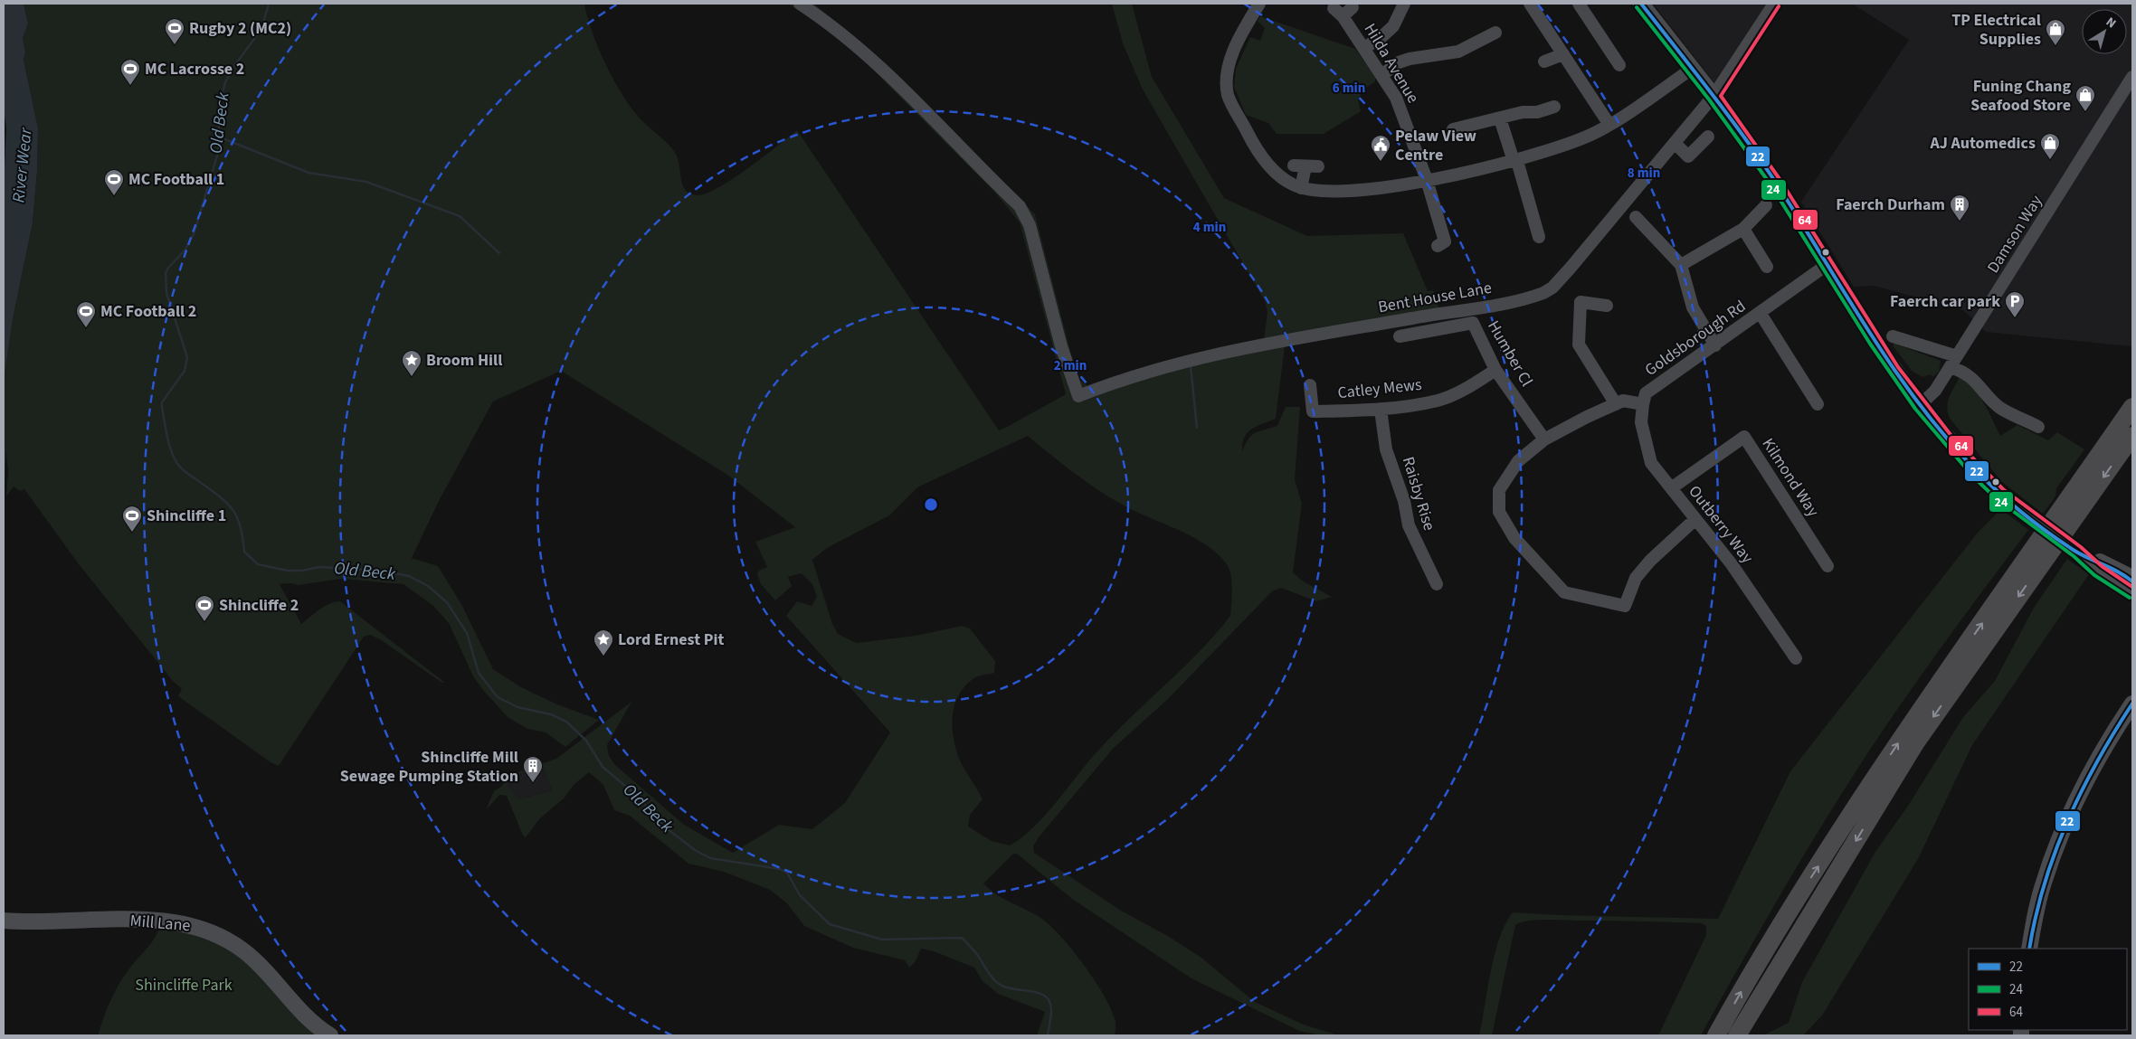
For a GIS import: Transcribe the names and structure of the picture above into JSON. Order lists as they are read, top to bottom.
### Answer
{
  "streets": {
    "main road": ["Mill Lane"],
    "street": [
      "Hilda Avenue",
      "Damson Way",
      "Bent House Lane",
      "Goldsborough Rd",
      "Humber Cl",
      "Catley Mews",
      "Kilmond Way",
      "Raisby Rise",
      "Outberry Way"
    ]
  },
  "crossings": [
    ["Goldsborough Rd", "Outberry Way"],
    ["Humber Cl", "Catley Mews"],
    ["Catley Mews", "Raisby Rise"],
    ["Kilmond Way", "Outberry Way"]
  ],
  "water": ["Old Beck", "River Wear"],
  "parks": ["Shincliffe Park"],
  "places": {
    "sports": [
      "Rugby 2 (MC2)",
      "MC Lacrosse 2",
      "MC Football 1",
      "MC Football 2",
      "Shincliffe 1",
      "Shincliffe 2"
    ],
    "shop": ["TP Electrical Supplies", "Funing Chang Seafood Store", "AJ Automedics"],
    "public building": ["Pelaw View Centre"],
    "building": ["Faerch Durham", "Shincliffe Mill Sewage Pumping Station"],
    "parking": ["Faerch car park"],
    "place": ["Broom Hill", "Lord Ernest Pit"]
  },
  "lines": ["transit line 22", "transit line 64", "transit line 24"],
  "legend": ["22", "24", "64"],
  "north": "top right",
  "rings": [
    "6 min",
    "8 min",
    "4 min",
    "2 min"
  ]
}
